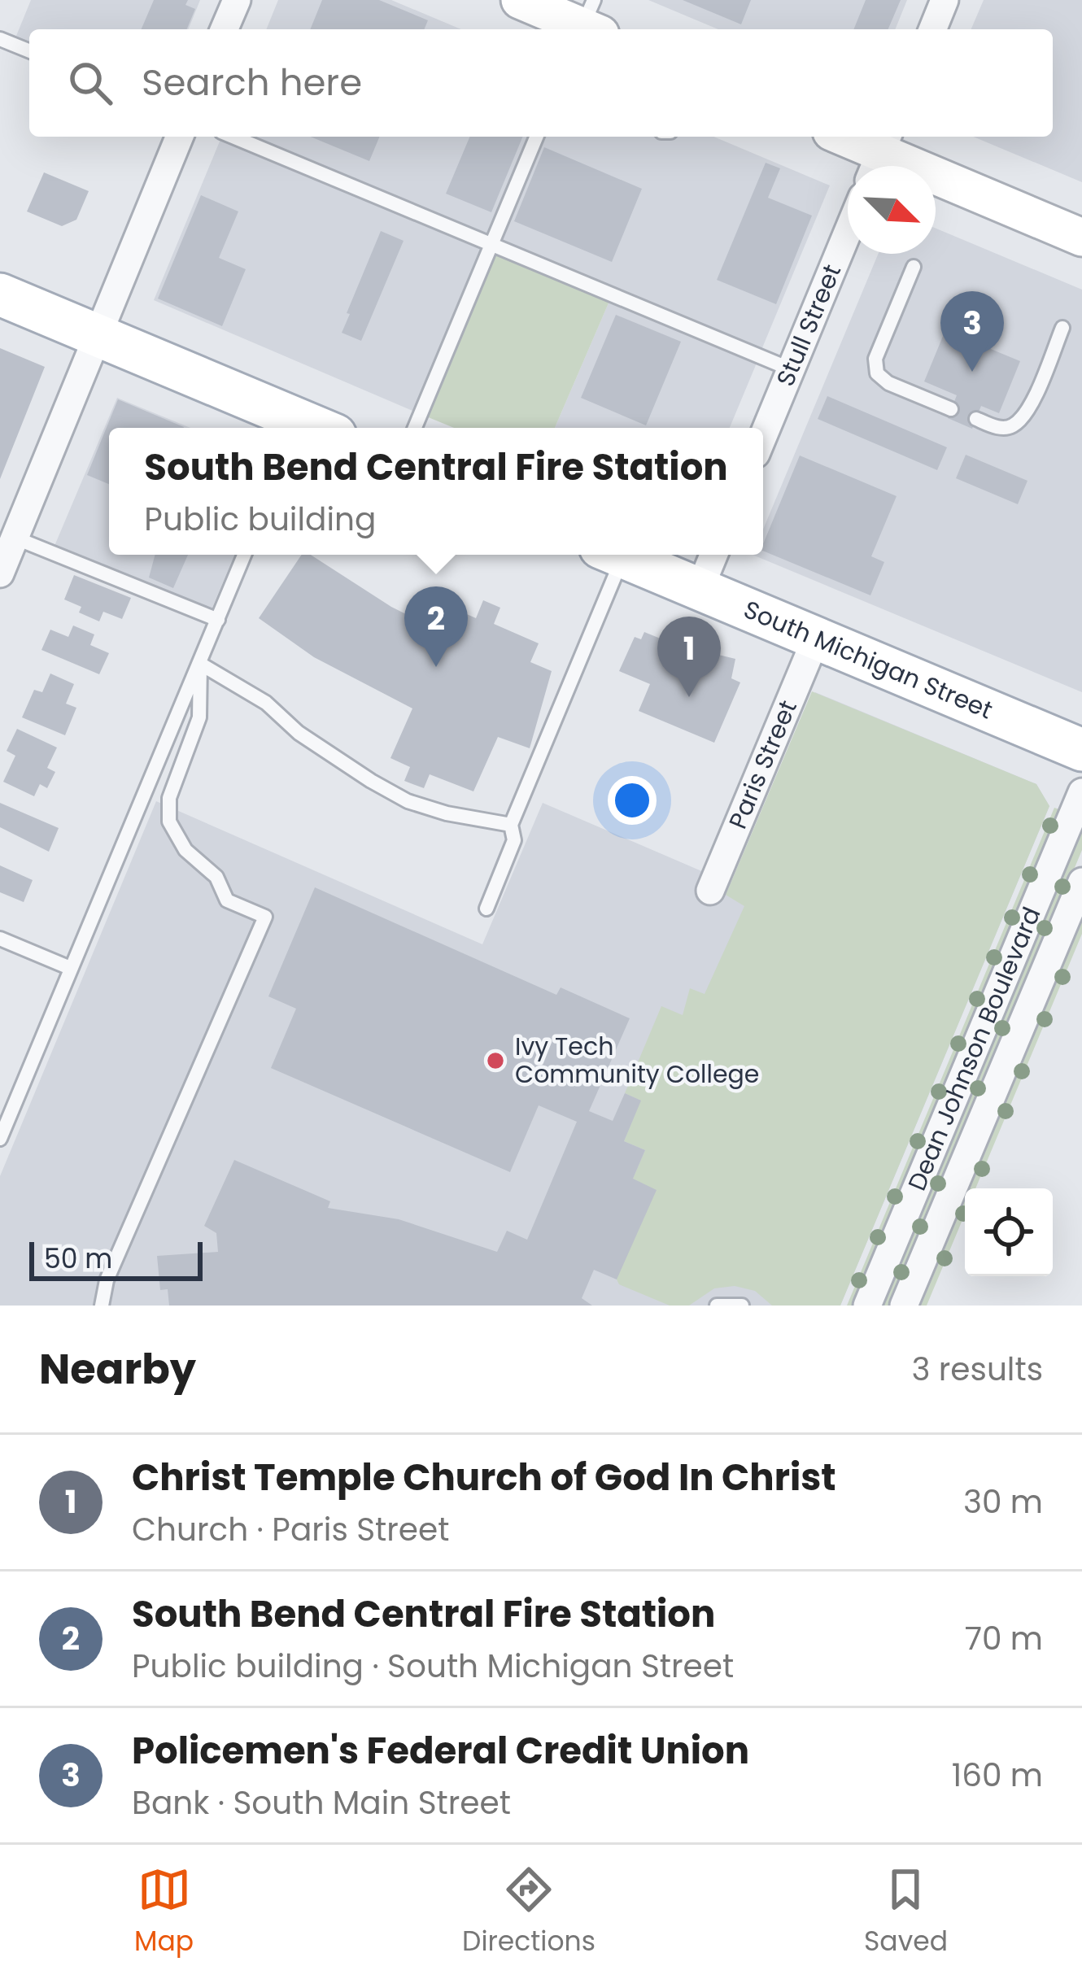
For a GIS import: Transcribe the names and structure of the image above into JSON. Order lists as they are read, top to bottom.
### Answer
{
  "streets": {
    "main road": ["South Michigan Street"],
    "street": ["Stull Street", "Paris Street", "Dean Johnson Boulevard"]
  },
  "crossings": [
    ["South Michigan Street", "Paris Street"]
  ],
  "places": ["Ivy Tech Community College"],
  "scale_bar": "50 m",
  "north": "bottom right",
  "page": {
    "search": "Search here",
    "pins": ["3", "2", "1"],
    "popup": ["South Bend Central Fire Station", "Public building"],
    "scale": "50 m",
    "heading": ["Nearby", "3 results"],
    "list": [
      {
        "mark": "1",
        "name": "Christ Temple Church of God In Christ",
        "note": "Church · Paris Street",
        "value": "30 m"
      },
      {
        "mark": "2",
        "name": "South Bend Central Fire Station",
        "note": "Public building · South Michigan Street",
        "value": "70 m"
      },
      {
        "mark": "3",
        "name": "Policemen's Federal Credit Union",
        "note": "Bank · South Main Street",
        "value": "160 m"
      }
    ],
    "nav": ["Map", "Directions", "Saved"]
  }
}
